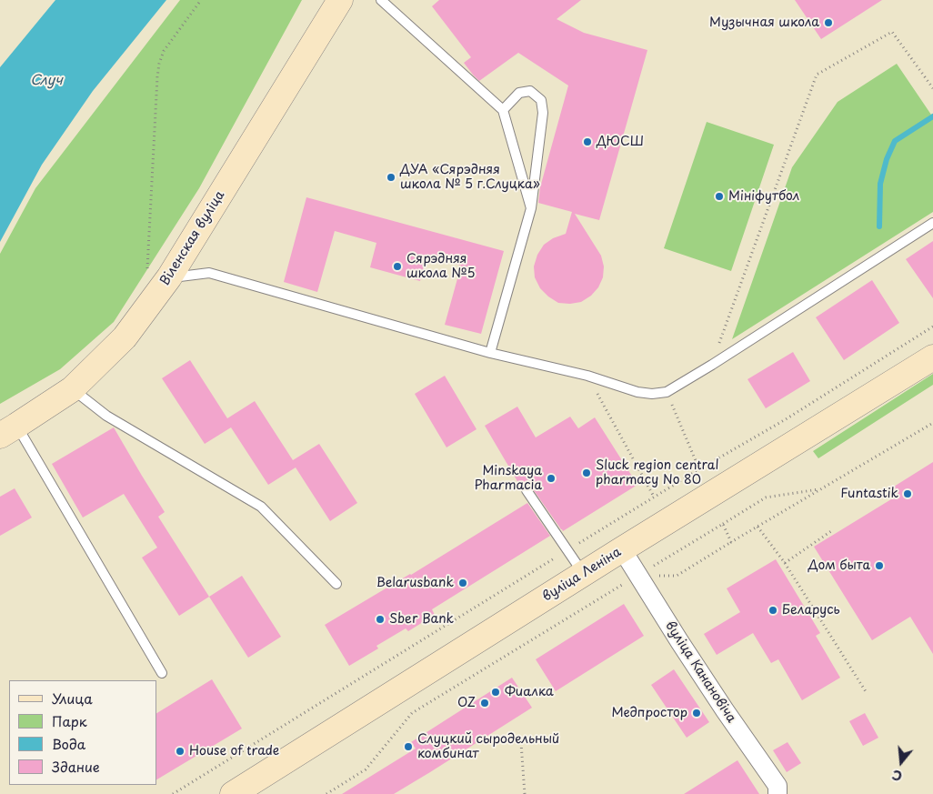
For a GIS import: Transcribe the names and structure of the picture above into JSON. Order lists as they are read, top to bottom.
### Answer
{
  "streets": {
    "main road": ["Віленская вуліца", "вуліца Леніна"],
    "street": ["вуліца Канановіча"]
  },
  "crossings": [
    ["вуліца Леніна", "вуліца Канановіча"]
  ],
  "water": ["Случ"],
  "places": [
    "Музычная школа",
    "ДЮСШ",
    "ДУА «Сярэдняя школа № 5 г.Слуцка»",
    "Мініфутбол",
    "Сярэдняя школа №5",
    "Sluck region central pharmacy No 80",
    "Minskaya Pharmacia",
    "Funtastik",
    "Дом быта",
    "Belarusbank",
    "Беларусь",
    "Sber Bank",
    "Фиалка",
    "OZ",
    "Медпростор",
    "Слуцкий сыродельный комбинат",
    "House of trade"
  ],
  "legend": [
    "Улица",
    "Парк",
    "Вода",
    "Здание"
  ],
  "north": "bottom"
}
